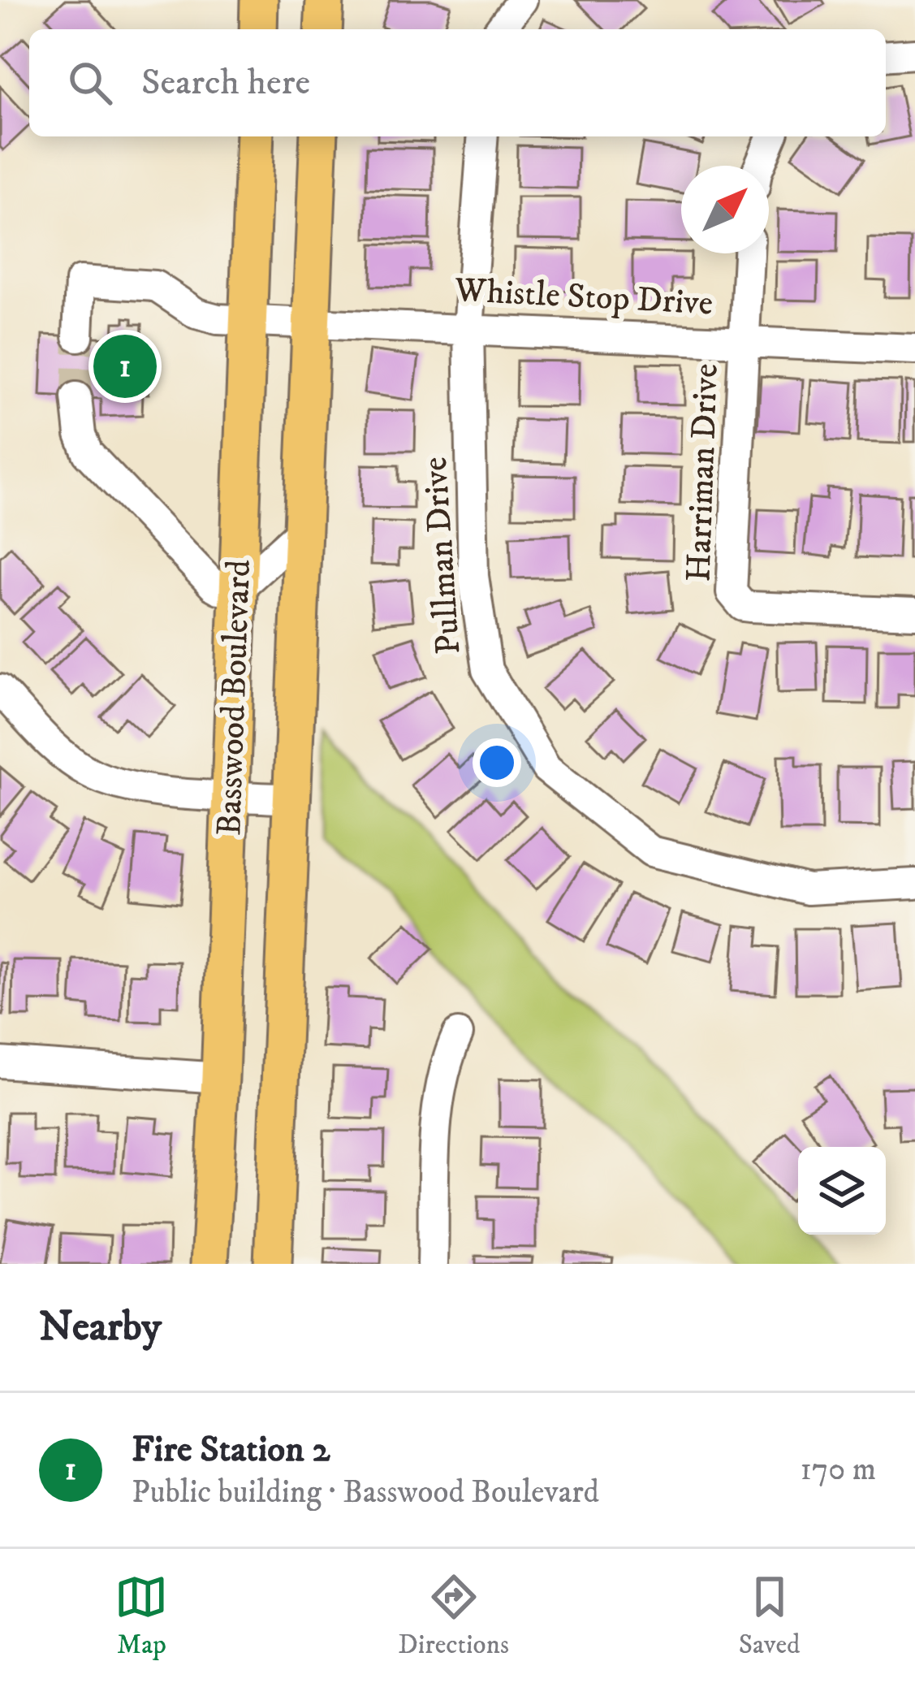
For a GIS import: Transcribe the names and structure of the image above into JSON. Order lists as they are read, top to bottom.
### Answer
{
  "streets": {
    "main road": ["Basswood Boulevard"],
    "street": ["Whistle Stop Drive", "Harriman Drive", "Pullman Drive"]
  },
  "crossings": [
    ["Whistle Stop Drive", "Harriman Drive"],
    ["Whistle Stop Drive", "Pullman Drive"],
    ["Whistle Stop Drive", "Basswood Boulevard"]
  ],
  "north": "top right",
  "page": {
    "search": "Search here",
    "pins": "1",
    "heading": "Nearby",
    "list": [
      {
        "mark": "1",
        "name": "Fire Station 2",
        "note": "Public building · Basswood Boulevard",
        "value": "170 m"
      }
    ],
    "nav": ["Map", "Directions", "Saved"]
  }
}
